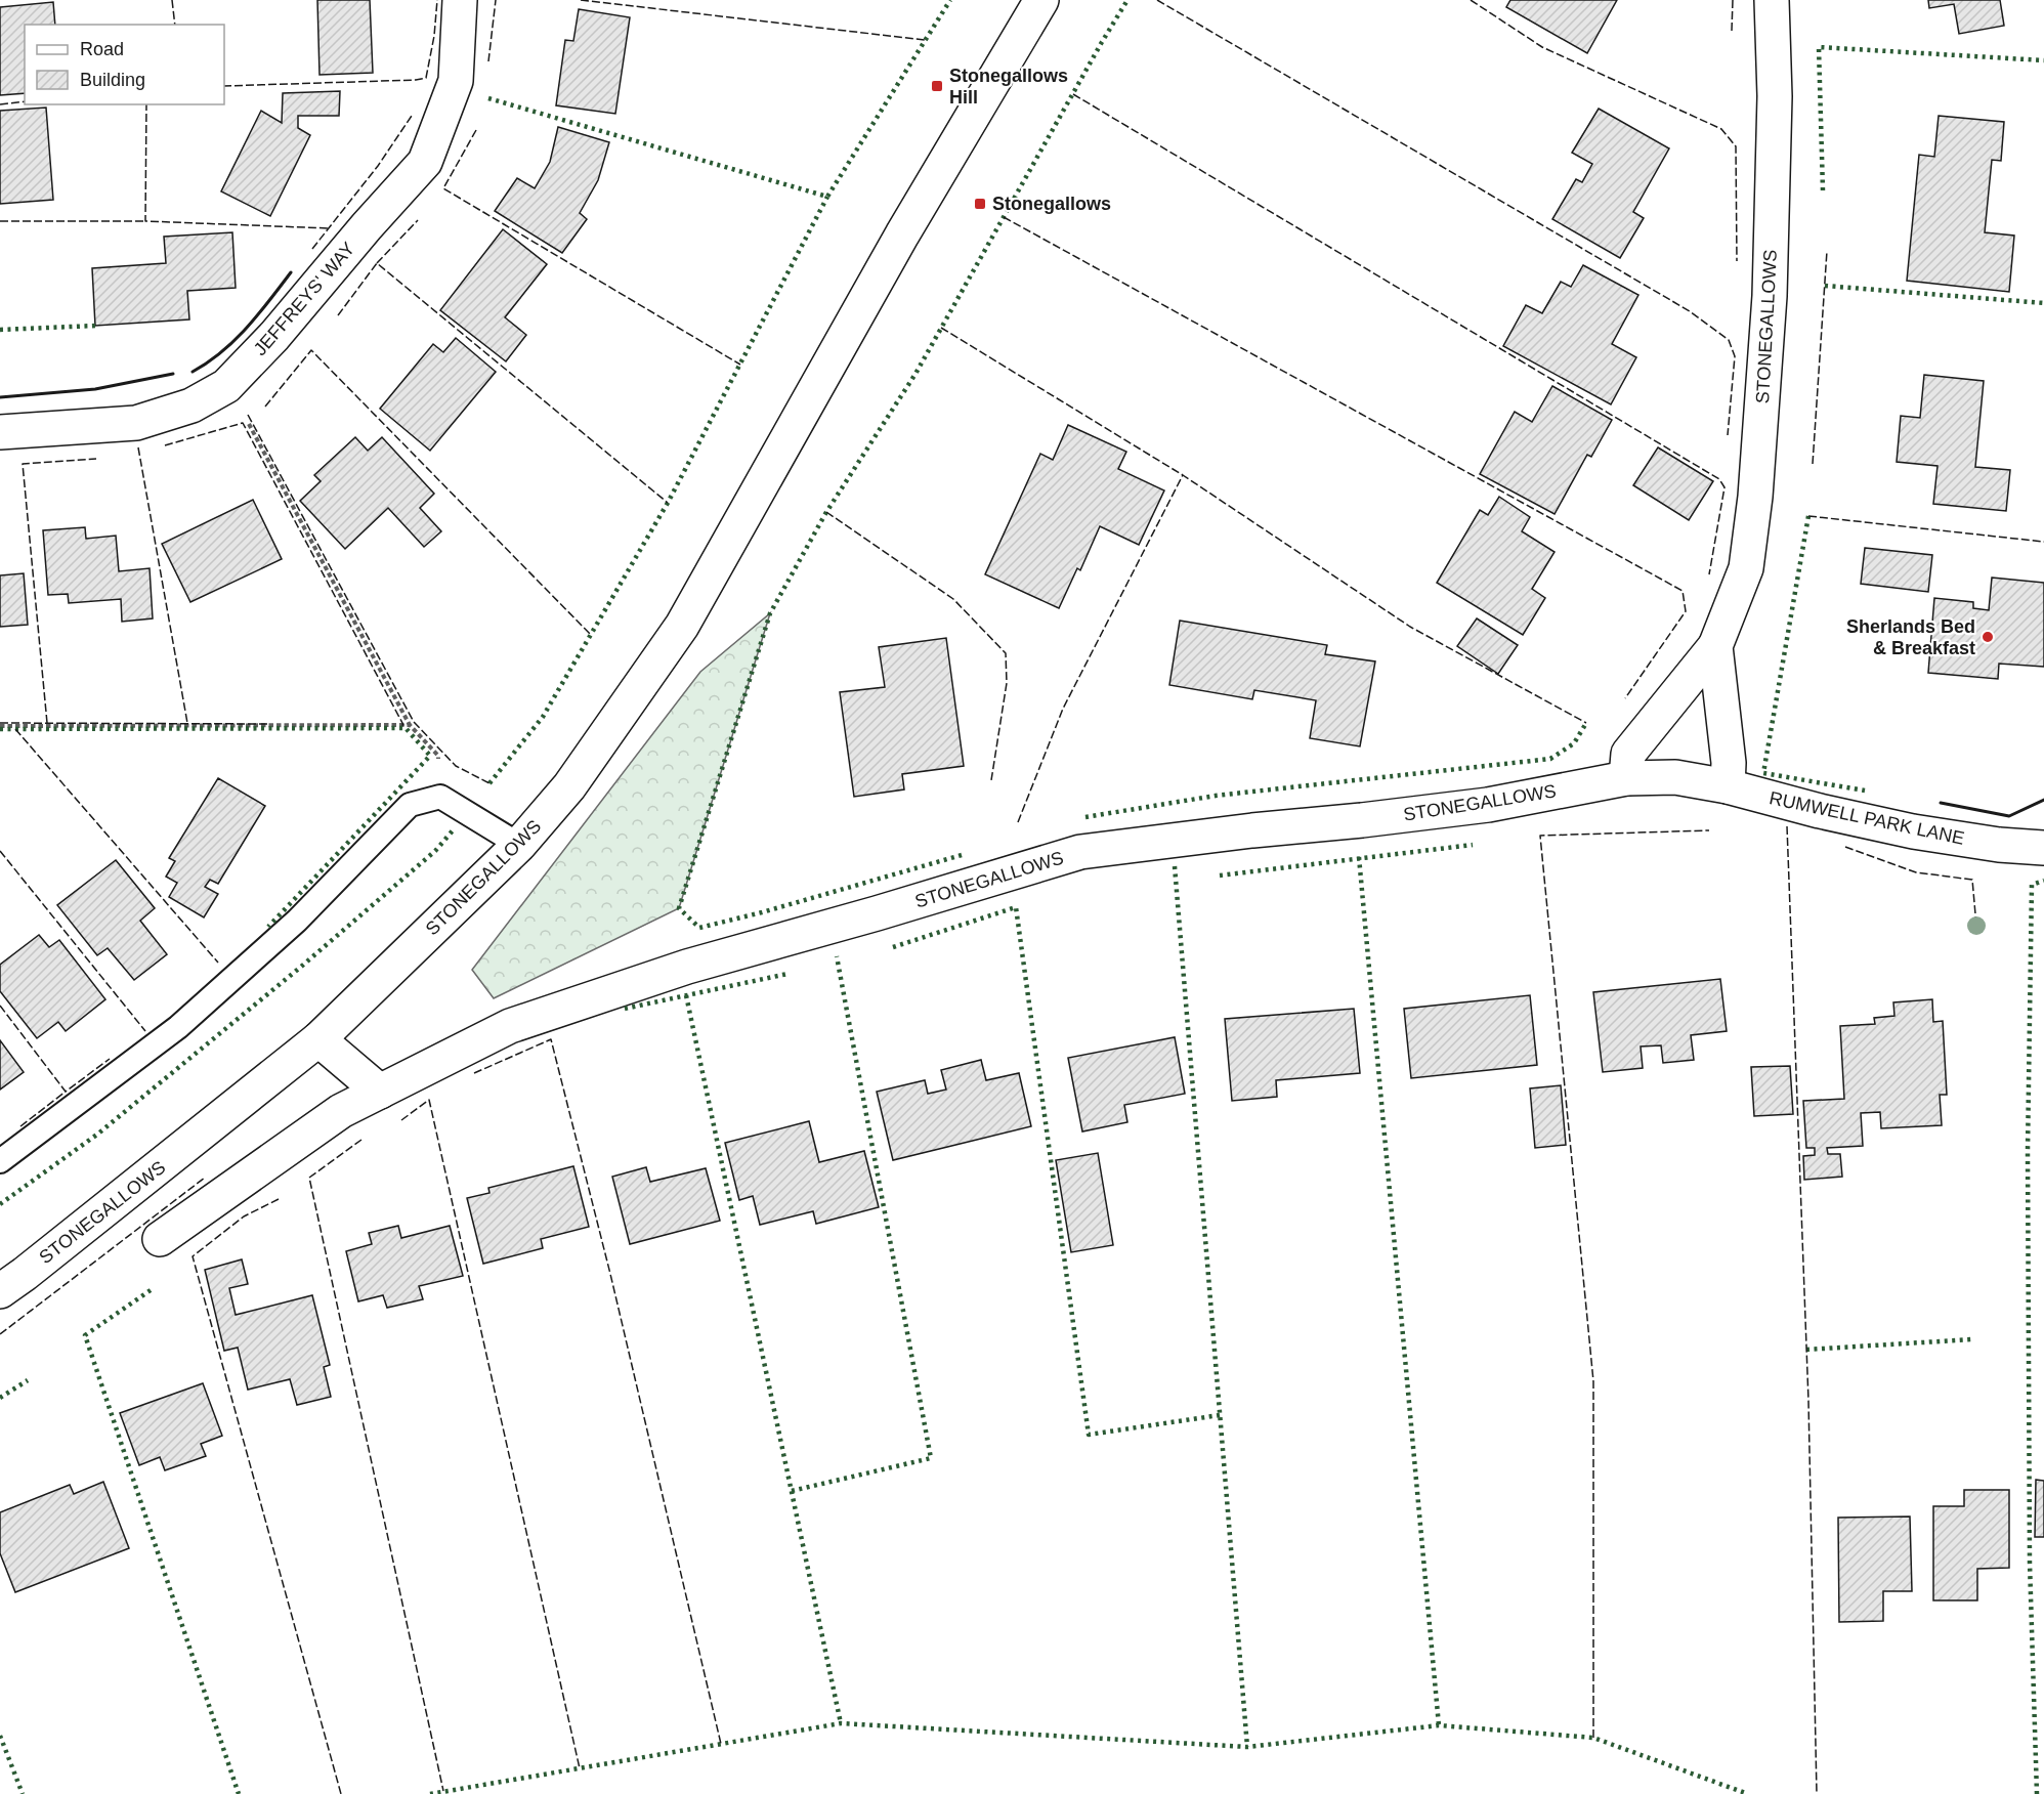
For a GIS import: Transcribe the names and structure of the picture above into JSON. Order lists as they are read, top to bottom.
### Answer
{
  "streets": {
    "street": ["JEFFREYS' WAY", "STONEGALLOWS", "RUMWELL PARK LANE"]
  },
  "crossings": [
    ["STONEGALLOWS", "RUMWELL PARK LANE"]
  ],
  "places": {
    "transit": ["Stonegallows Hill", "Stonegallows"],
    "other": ["Sherlands Bed & Breakfast"]
  },
  "legend": ["Road", "Building"]
}
